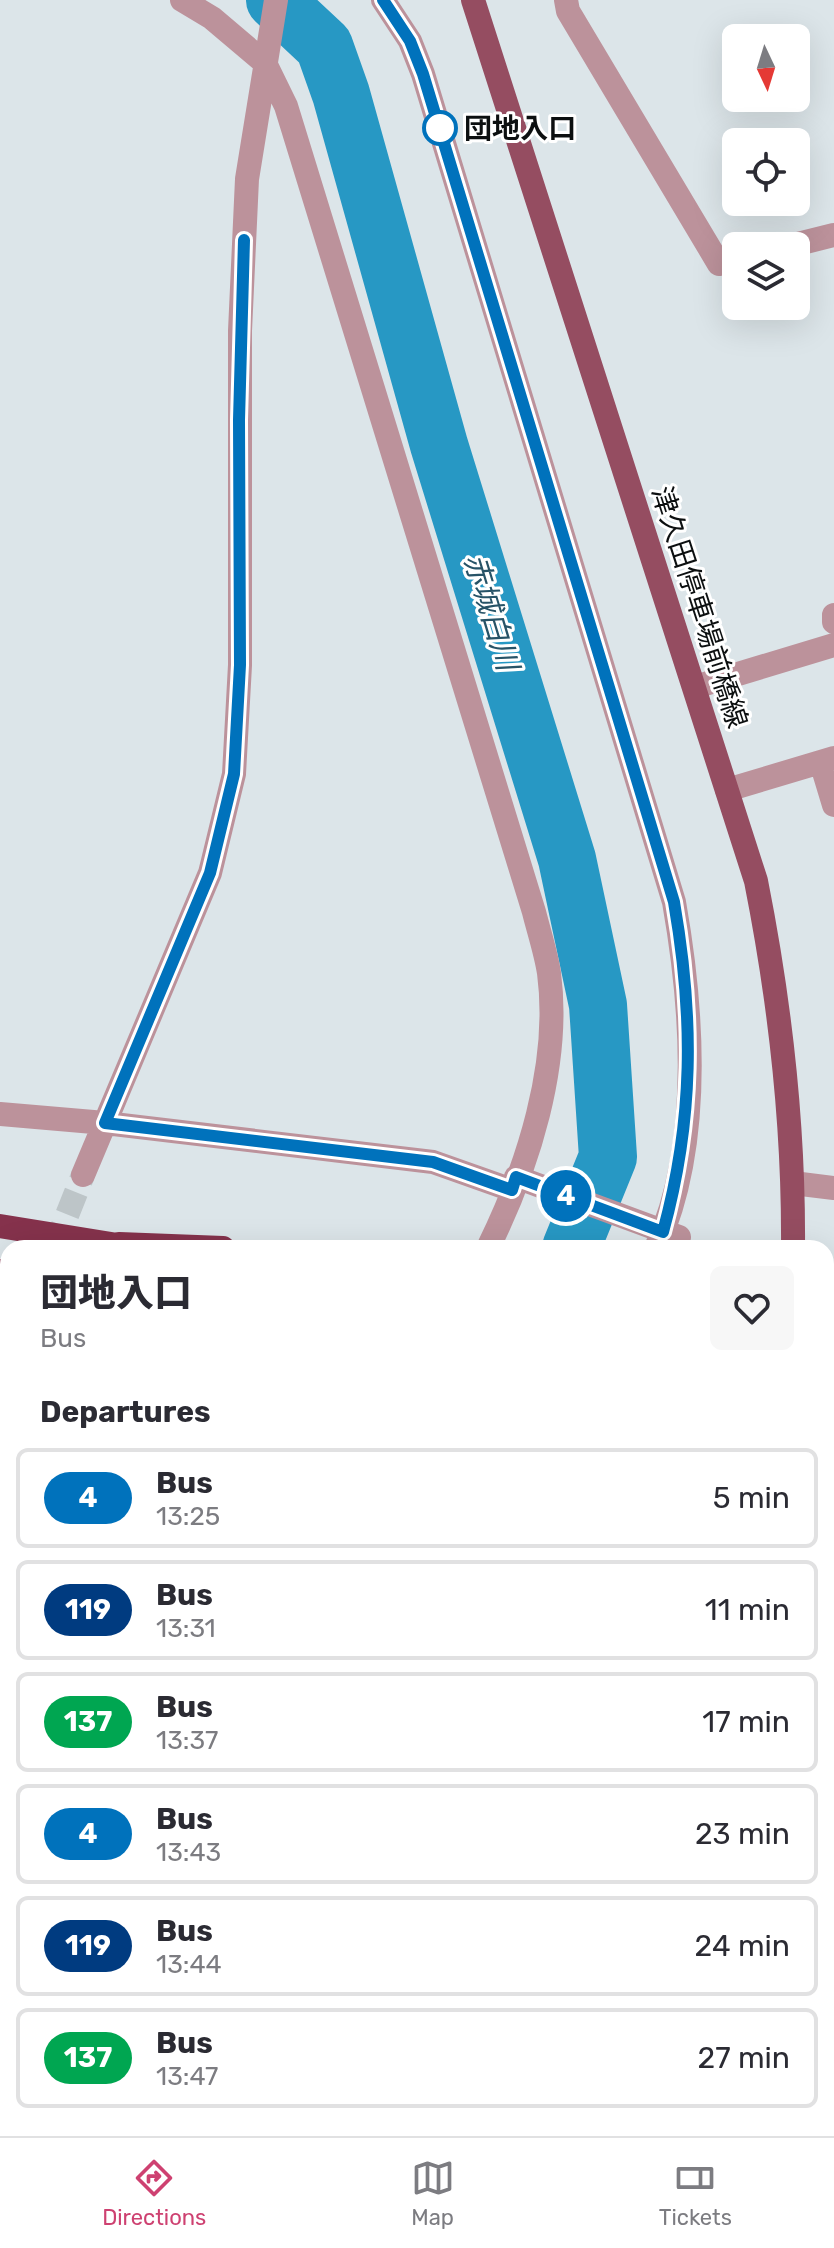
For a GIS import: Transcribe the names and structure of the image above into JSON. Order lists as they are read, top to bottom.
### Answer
{
  "streets": {
    "main road": ["津久田停車場前橋線"]
  },
  "water": ["赤城白川"],
  "places": ["団地入口"],
  "lines": ["bus line 4"],
  "north": "bottom",
  "page": {
    "on_map": "4",
    "heading": [
      ["団地入口", "Bus"],
      "Departures"
    ],
    "list": [
      {
        "mark": "4",
        "name": "Bus",
        "note": "13:25",
        "value": "5 min"
      },
      {
        "mark": "119",
        "name": "Bus",
        "note": "13:31",
        "value": "11 min"
      },
      {
        "mark": "137",
        "name": "Bus",
        "note": "13:37",
        "value": "17 min"
      },
      {
        "mark": "4",
        "name": "Bus",
        "note": "13:43",
        "value": "23 min"
      },
      {
        "mark": "119",
        "name": "Bus",
        "note": "13:44",
        "value": "24 min"
      },
      {
        "mark": "137",
        "name": "Bus",
        "note": "13:47",
        "value": "27 min"
      }
    ],
    "tabs": ["Directions", "Map", "Tickets"]
  }
}
